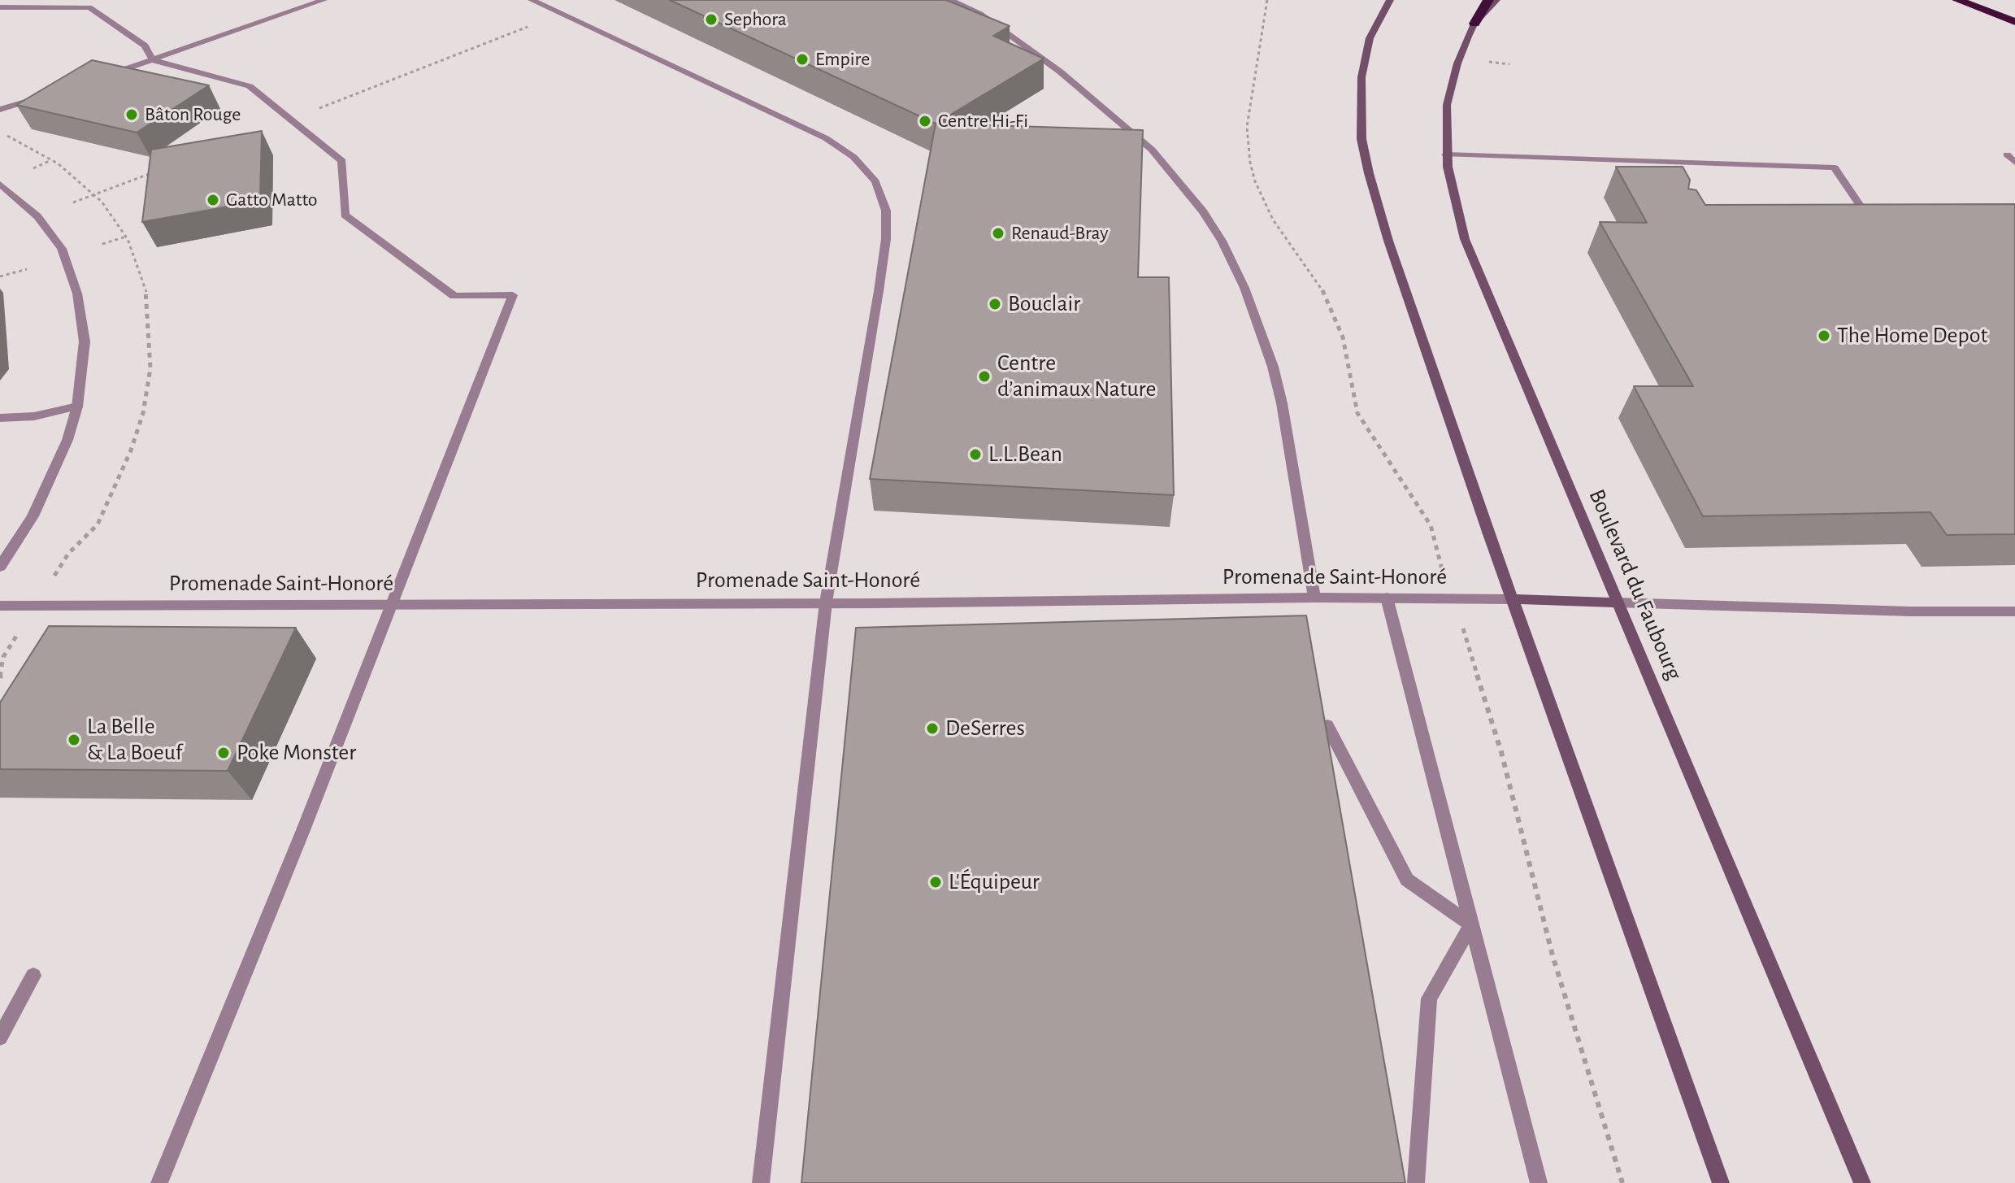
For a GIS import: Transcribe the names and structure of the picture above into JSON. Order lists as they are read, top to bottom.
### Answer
{
  "streets": {
    "street": ["Promenade Saint-Honoré", "Boulevard du Faubourg"]
  },
  "crossings": [
    ["Promenade Saint-Honoré", "Boulevard du Faubourg"]
  ],
  "places": [
    "Sephora",
    "Empire",
    "Bâton Rouge",
    "Centre Hi-Fi",
    "Gatto Matto",
    "Renaud-Bray",
    "Bouclair",
    "The Home Depot",
    "Centre d’animaux Nature",
    "L.L.Bean",
    "DeSerres",
    "La Belle & La Boeuf",
    "Poke Monster",
    "L'Équipeur"
  ]
}
